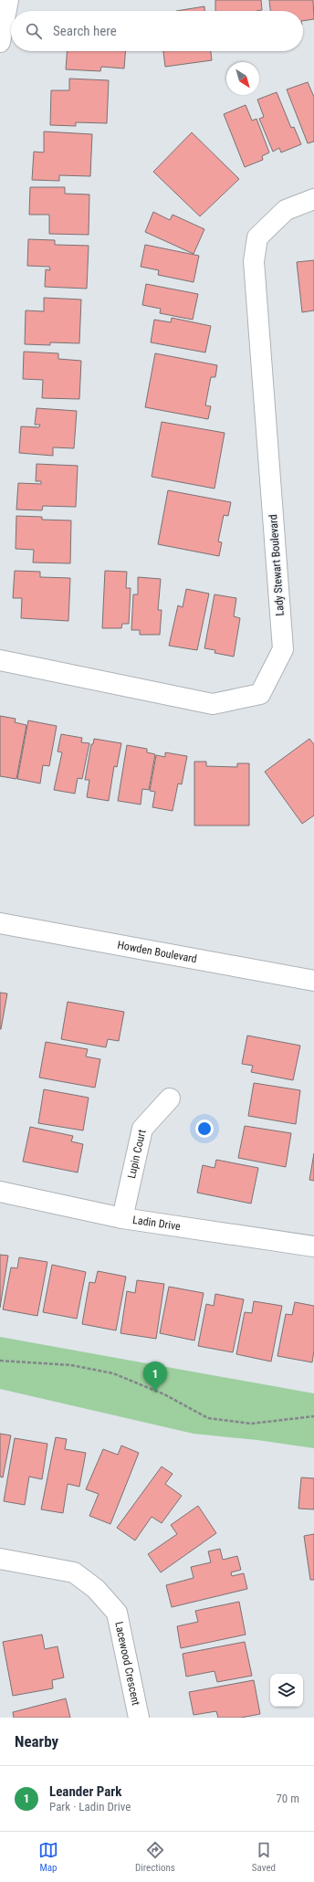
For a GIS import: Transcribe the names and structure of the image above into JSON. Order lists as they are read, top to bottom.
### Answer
{
  "streets": {
    "street": [
      "Lady Stewart Boulevard",
      "Howden Boulevard",
      "Lupin Court",
      "Ladin Drive",
      "Lacewood Crescent"
    ]
  },
  "crossings": [
    ["Lupin Court", "Ladin Drive"]
  ],
  "north": "bottom right",
  "page": {
    "search": "Search here",
    "pins": "1",
    "heading": "Nearby",
    "list": [
      {
        "mark": "1",
        "name": "Leander Park",
        "note": "Park · Ladin Drive",
        "value": "70 m"
      }
    ],
    "nav": ["Map", "Directions", "Saved"]
  }
}
